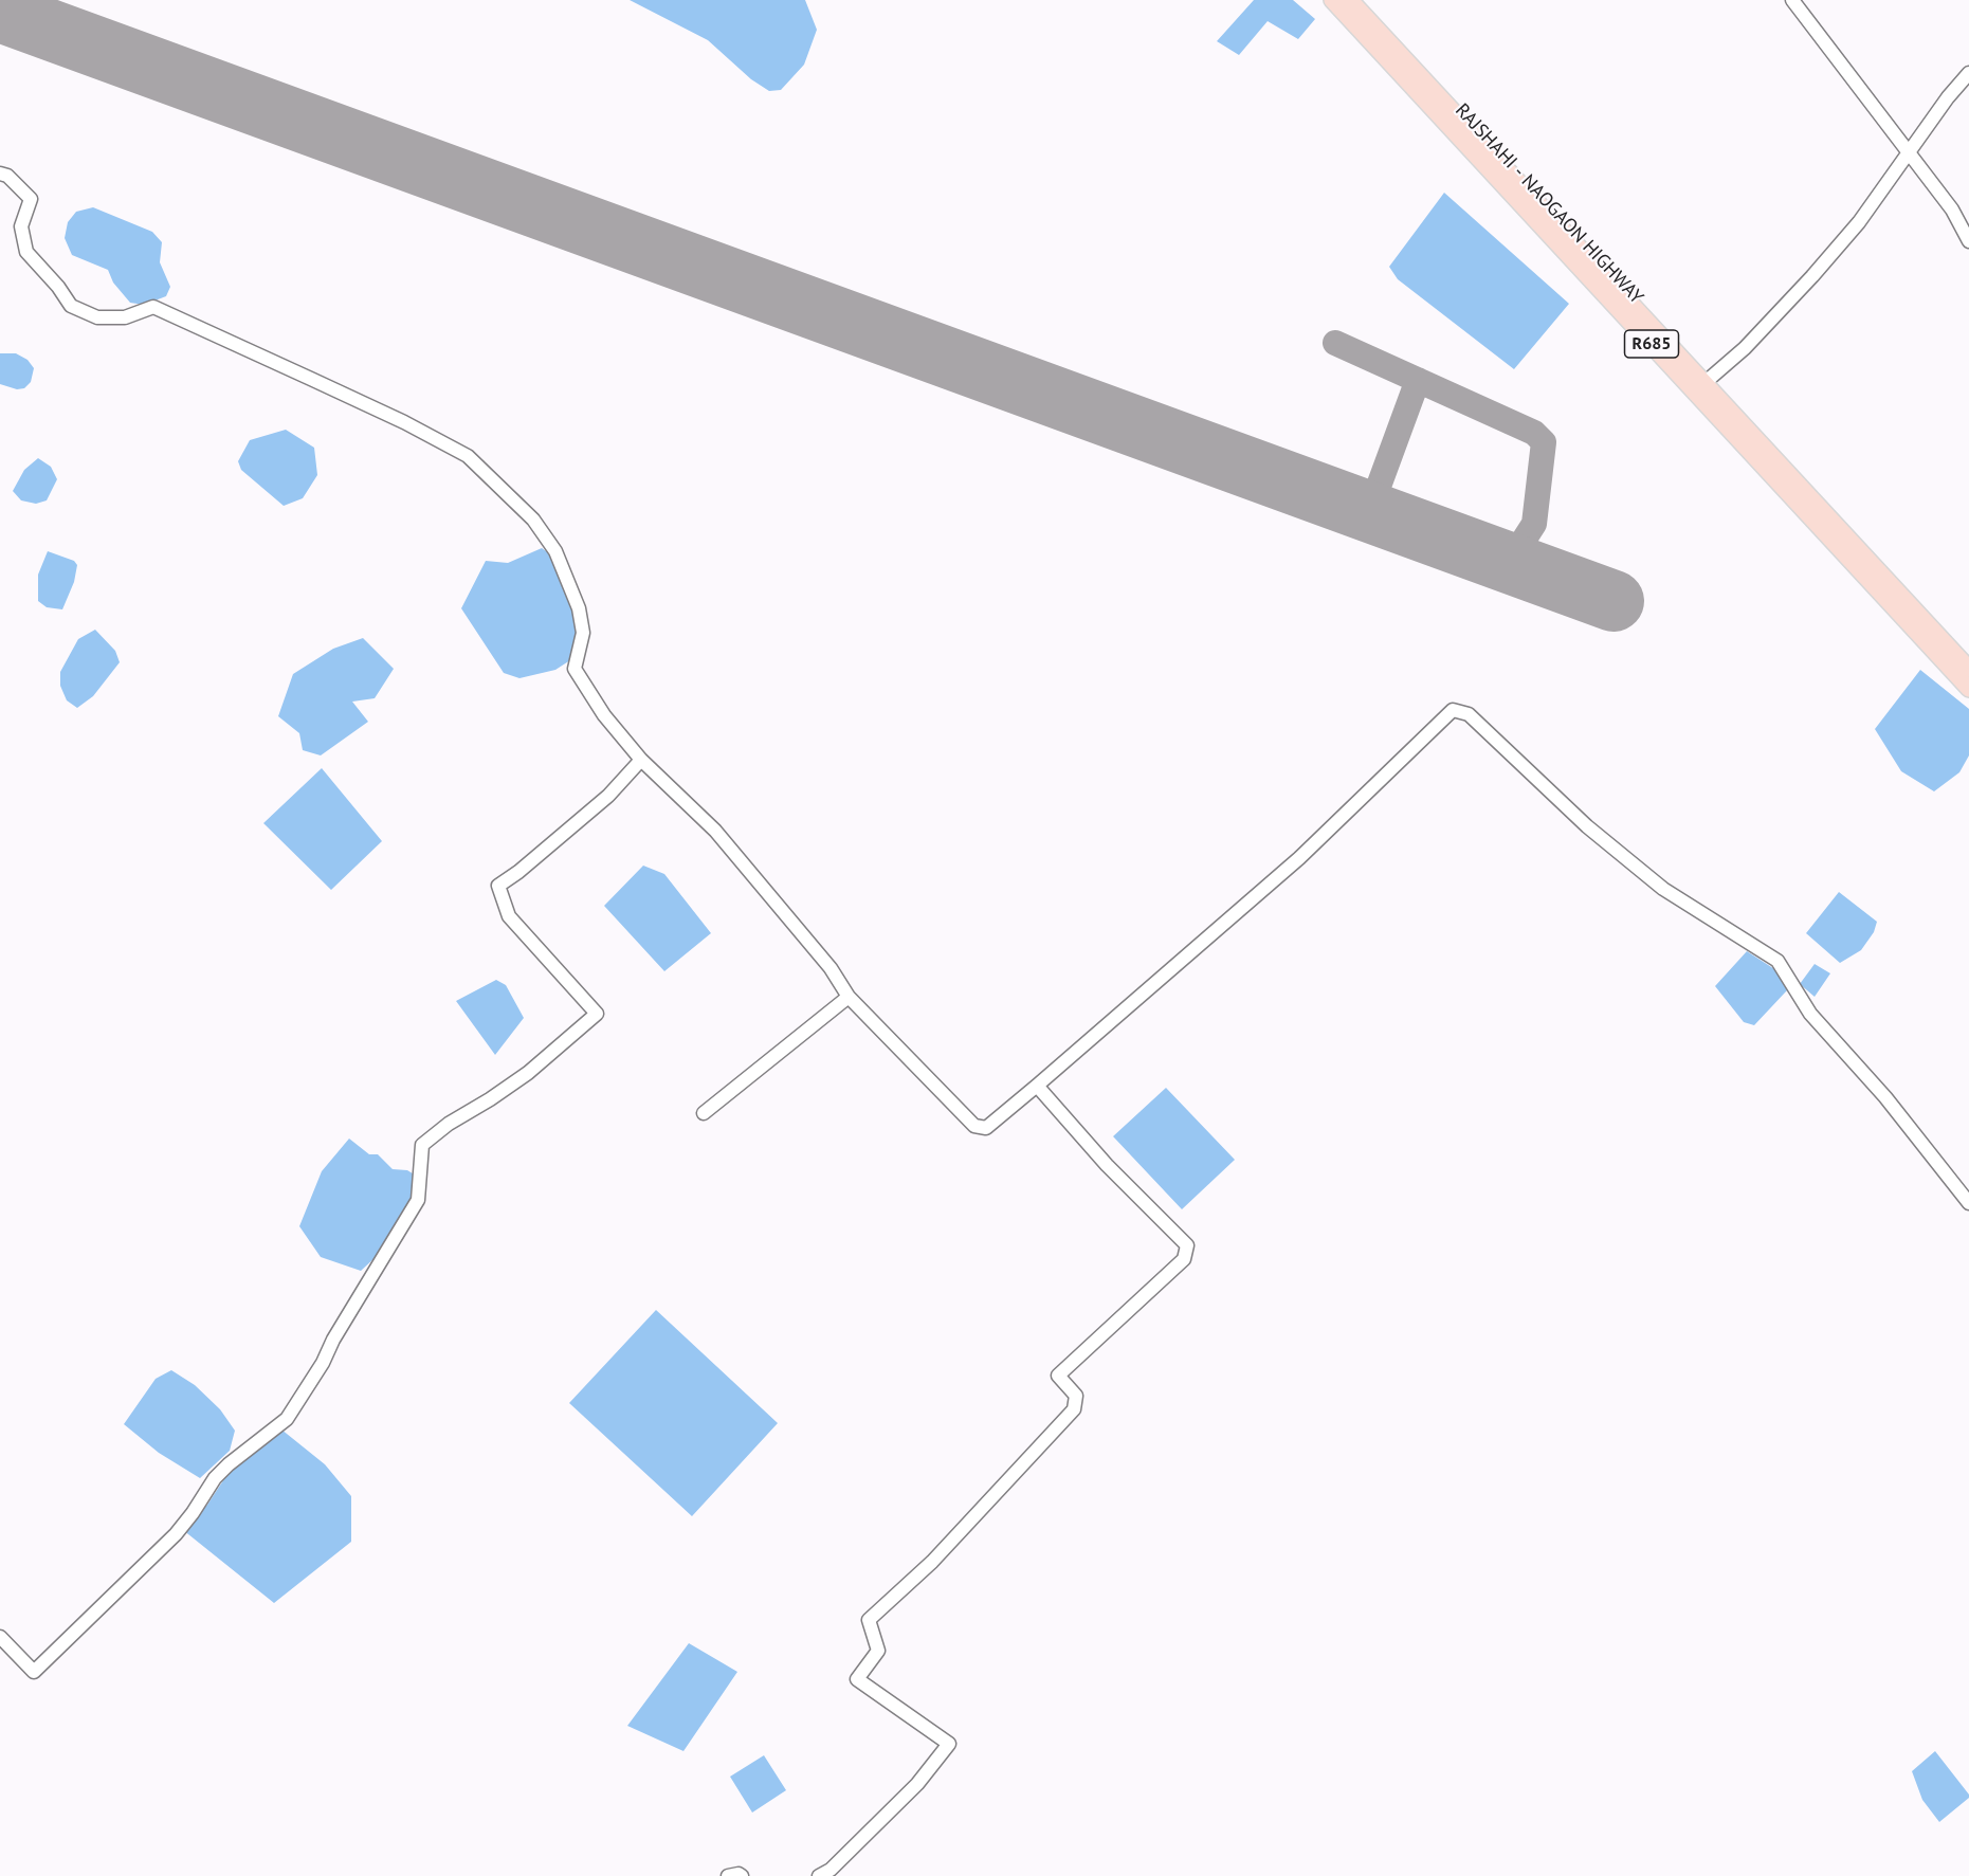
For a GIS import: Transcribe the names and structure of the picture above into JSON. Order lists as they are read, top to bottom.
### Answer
{
  "streets": {
    "main road": ["RAJSHAHI - NAOGAON HIGHWAY", "R685"]
  }
}
